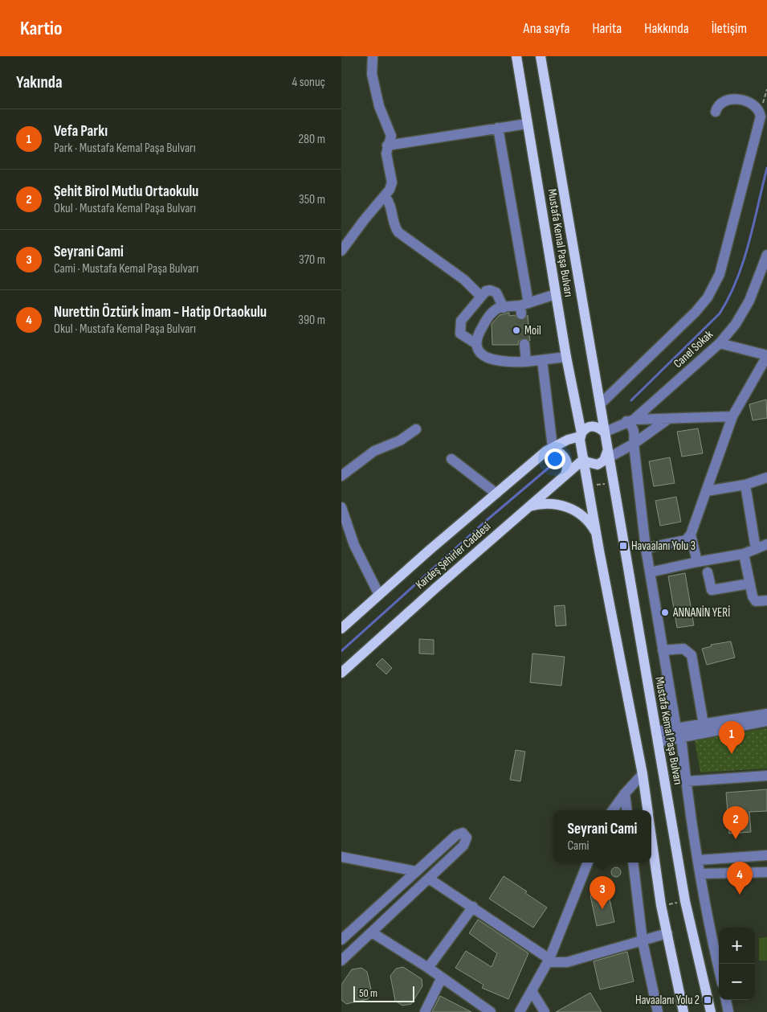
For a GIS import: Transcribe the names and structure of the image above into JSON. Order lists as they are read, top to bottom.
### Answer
{
  "streets": {
    "main road": ["Mustafa Kemal Paşa Bulvarı", "Kardeş Şehirler Caddesi"],
    "street": ["Canel Sokak"]
  },
  "crossings": [
    ["Mustafa Kemal Paşa Bulvarı", "Canel Sokak"],
    ["Mustafa Kemal Paşa Bulvarı", "Kardeş Şehirler Caddesi"],
    ["Canel Sokak", "Kardeş Şehirler Caddesi"]
  ],
  "places": {
    "other": ["Moil", "ANNANİN YERİ"],
    "transit": ["Havaalanı Yolu 3", "Havaalanı Yolu 2"]
  },
  "scale_bar": "50 m",
  "page": {
    "header": "Kartio",
    "nav": [
      "Ana sayfa",
      "Harita",
      "Hakkında",
      "İletişim"
    ],
    "heading": ["Yakında", "4 sonuç"],
    "list": [
      {
        "mark": "1",
        "name": "Vefa Parkı",
        "note": "Park · Mustafa Kemal Paşa Bulvarı",
        "value": "280 m"
      },
      {
        "mark": "2",
        "name": "Şehit Birol Mutlu Ortaokulu",
        "note": "Okul · Mustafa Kemal Paşa Bulvarı",
        "value": "350 m"
      },
      {
        "mark": "3",
        "name": "Seyrani Cami",
        "note": "Cami · Mustafa Kemal Paşa Bulvarı",
        "value": "370 m"
      },
      {
        "mark": "4",
        "name": "Nurettin Öztürk İmam - Hatip Ortaokulu",
        "note": "Okul · Mustafa Kemal Paşa Bulvarı",
        "value": "390 m"
      }
    ],
    "pins": [
      "1",
      "2",
      "4",
      "3"
    ],
    "popup": ["Seyrani Cami", "Cami"],
    "map_buttons": ["+", "−"],
    "scale": "50 m"
  }
}
